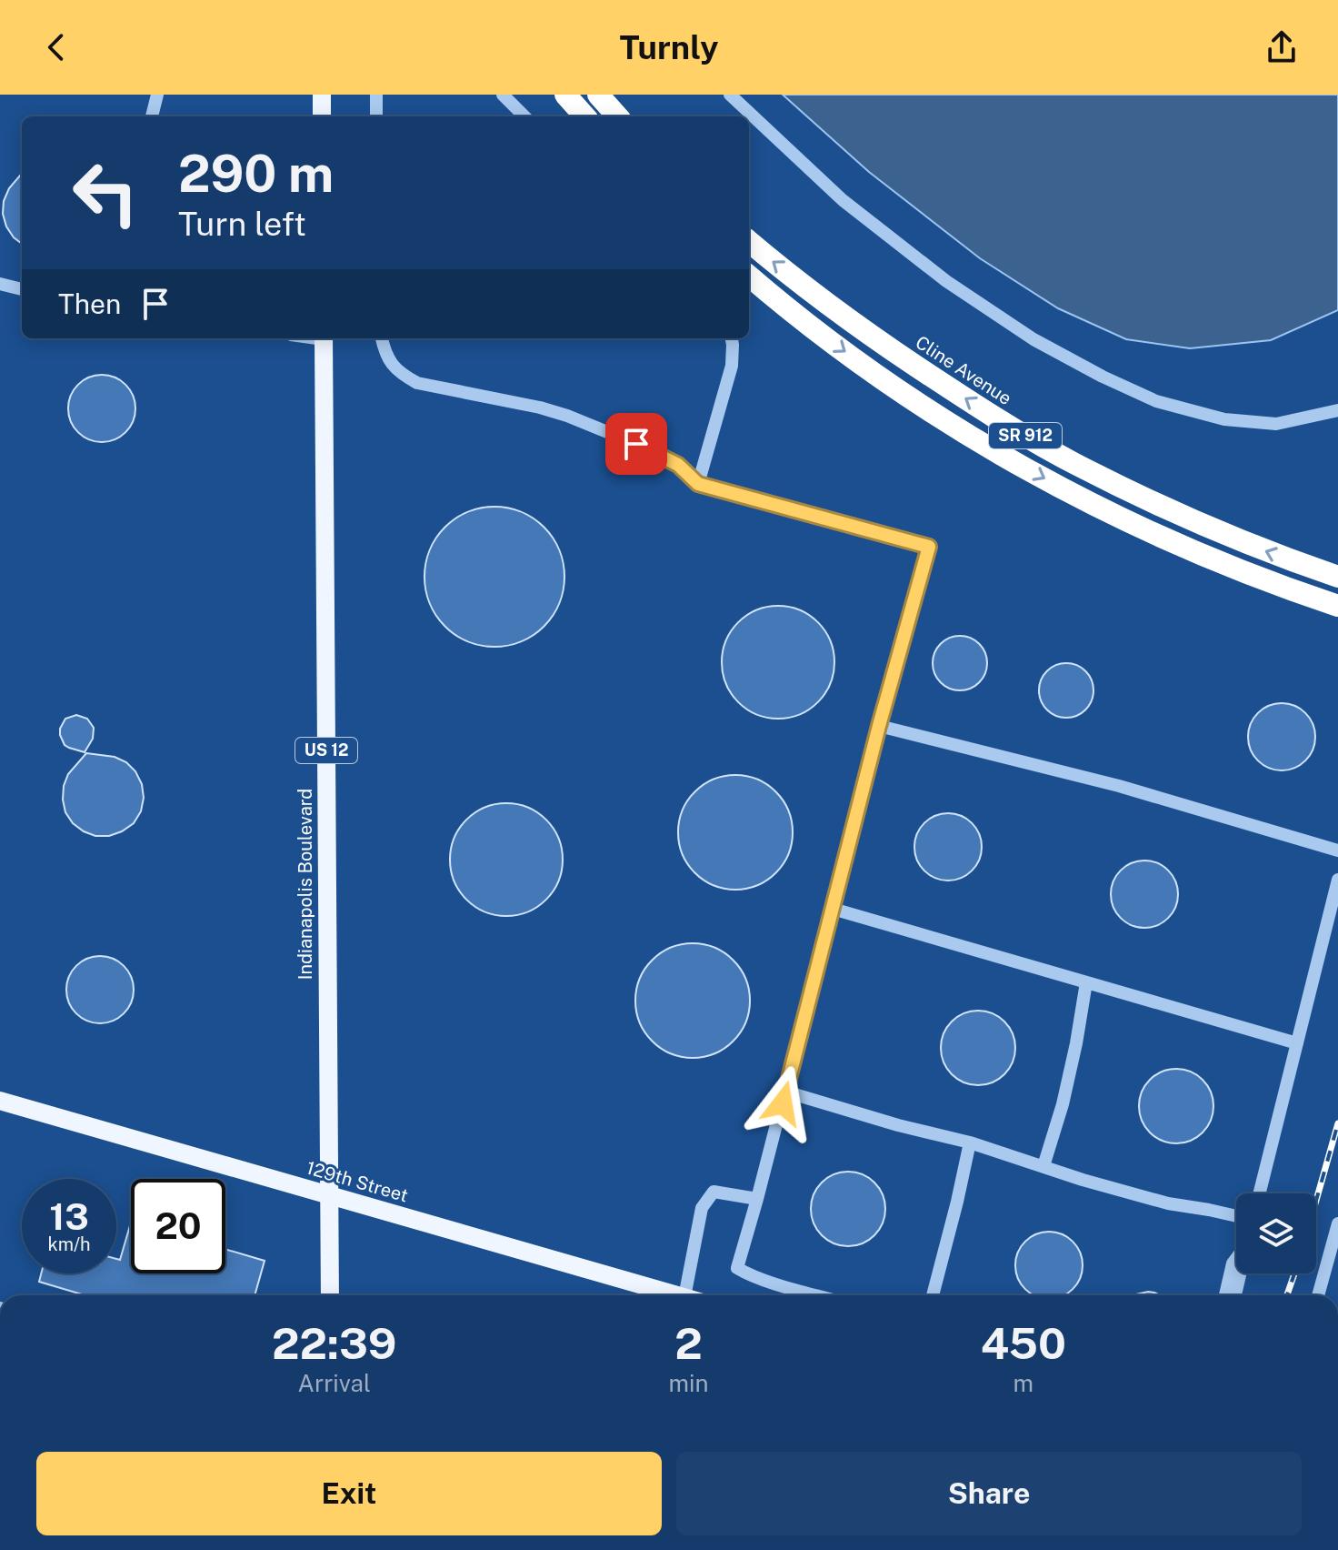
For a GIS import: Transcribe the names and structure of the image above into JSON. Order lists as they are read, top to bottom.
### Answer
{
  "streets": {
    "highway": ["Cline Avenue", "SR 912"],
    "main road": ["US 12", "Indianapolis Boulevard", "129th Street"]
  },
  "crossings": [
    ["Indianapolis Boulevard", "129th Street"]
  ],
  "page": {
    "header": "Turnly",
    "turn": ["290 m", "Turn left"],
    "then": "Then",
    "speed": "13 km/h",
    "limit": "20",
    "eta": [
      "22:39",
      "Arrival",
      "2",
      "min",
      "450",
      "m"
    ],
    "buttons": ["Exit", "Share"]
  }
}
